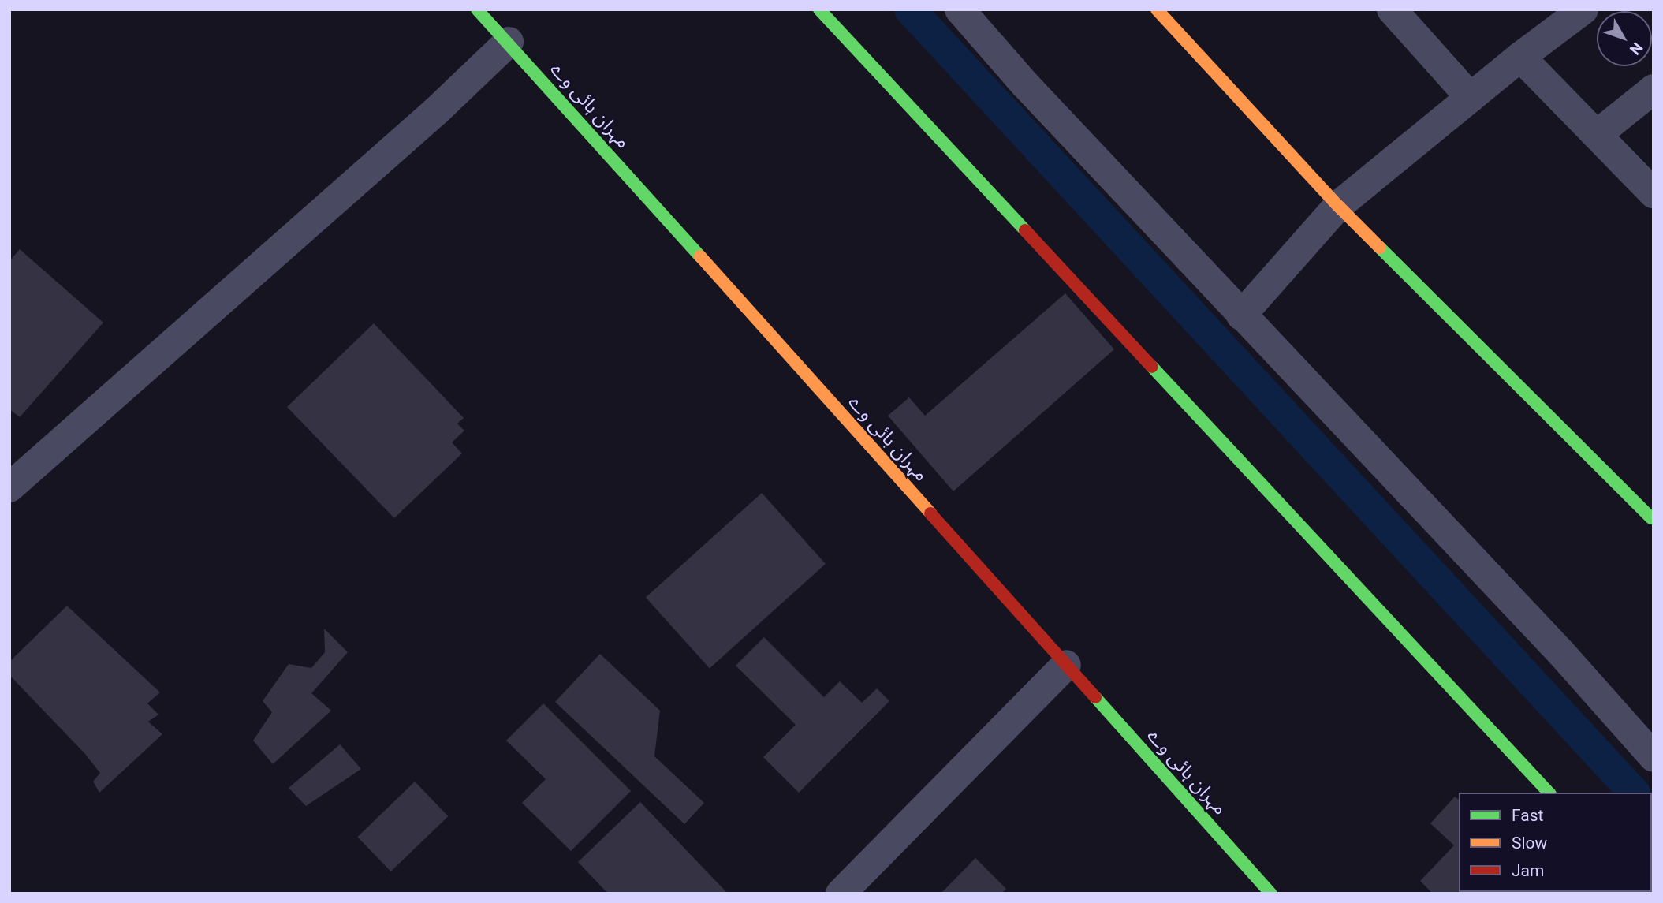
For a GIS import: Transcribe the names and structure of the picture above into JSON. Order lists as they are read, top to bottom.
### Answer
{
  "streets": {
    "street": ["مہران ہائی وے"]
  },
  "legend": ["Fast", "Slow", "Jam"],
  "north": "bottom right"
}
